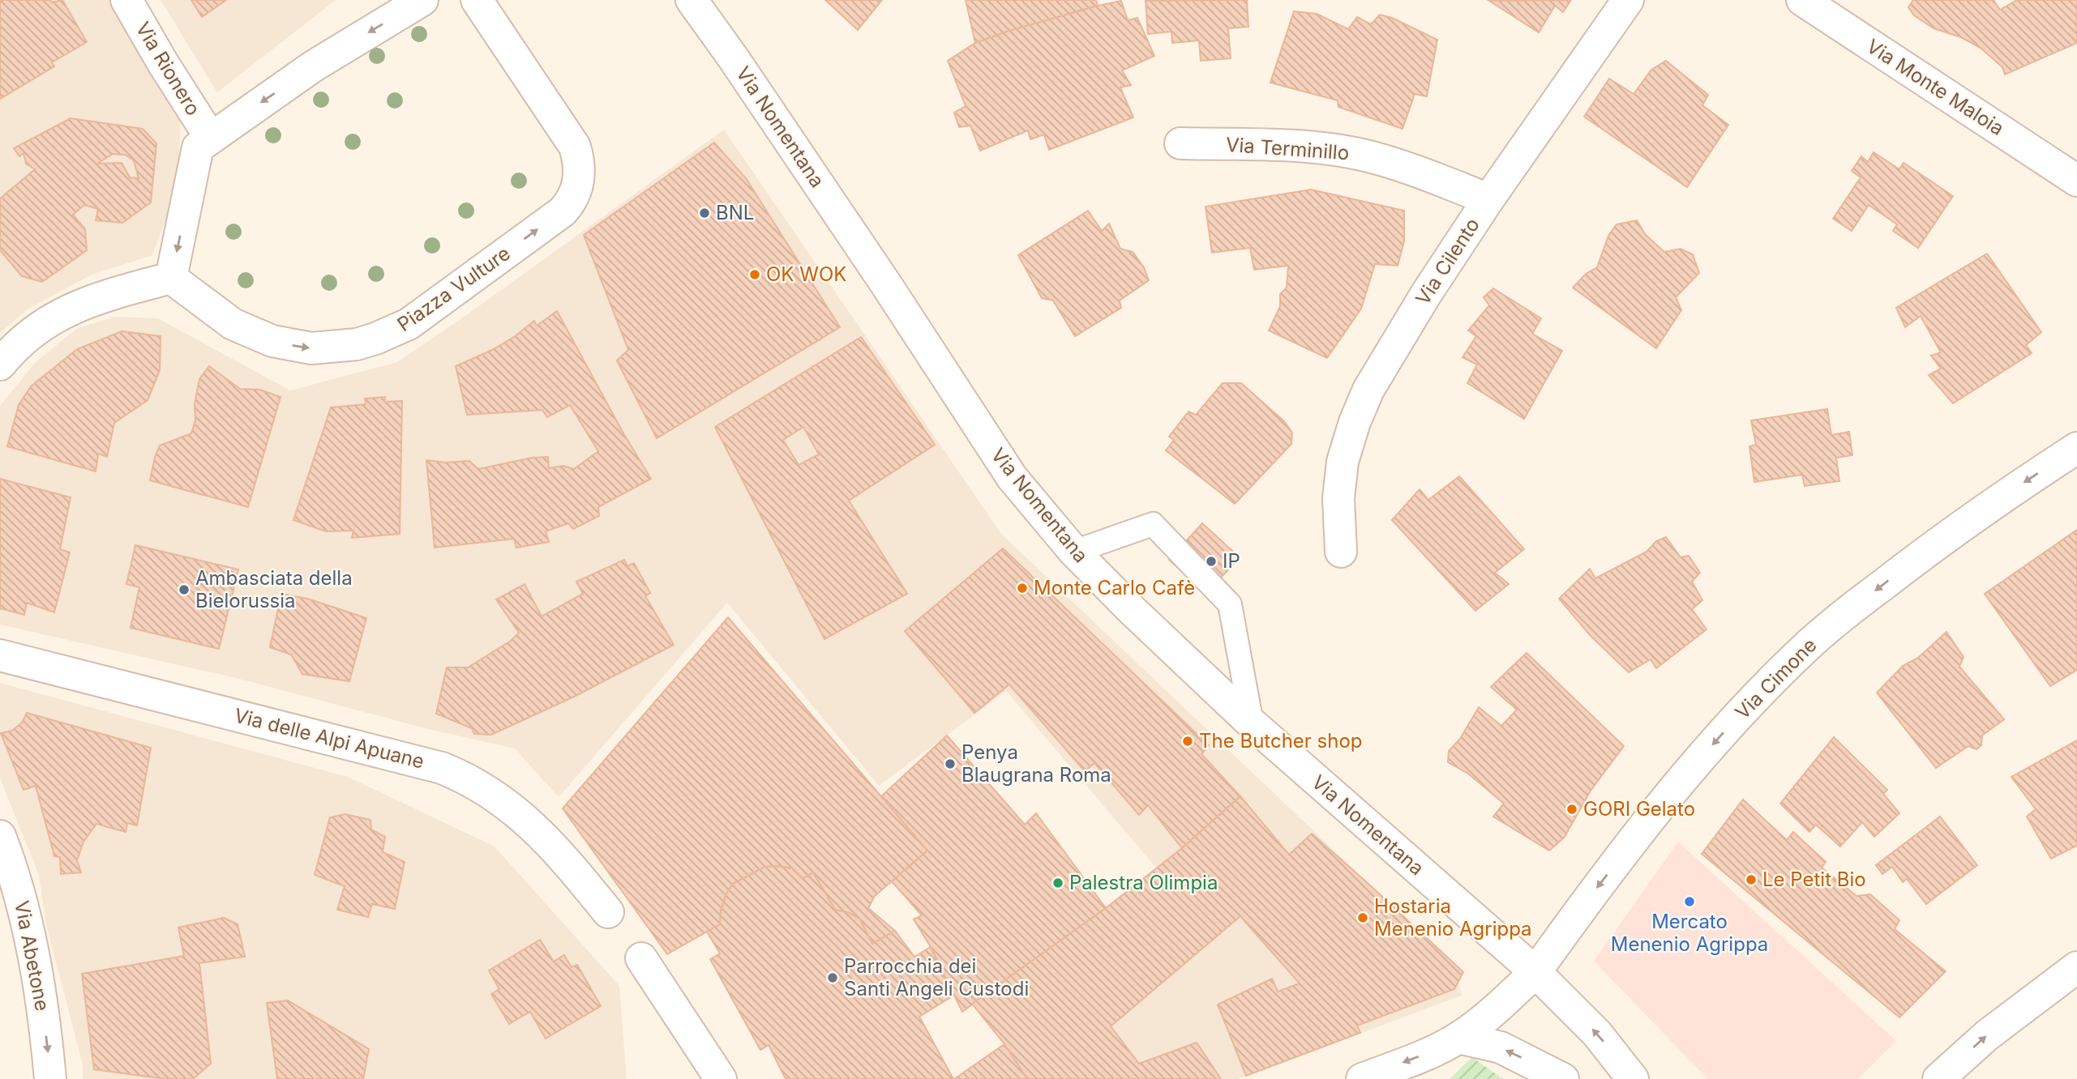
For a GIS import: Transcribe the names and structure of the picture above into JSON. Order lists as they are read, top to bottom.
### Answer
{
  "streets": {
    "street": [
      "Via Rionero",
      "Via Monte Maloia",
      "Via Nomentana",
      "Via Terminillo",
      "Via Cilento",
      "Piazza Vulture",
      "Via Cimone",
      "Via delle Alpi Apuane",
      "Via Abetone"
    ]
  },
  "crossings": [
    ["Via Nomentana", "Via Cimone"],
    ["Via Terminillo", "Via Cilento"]
  ],
  "one_way": ["Via Cimone", "Via Abetone"],
  "places": [
    "BNL",
    "OK WOK",
    "IP",
    "Monte Carlo Cafè",
    "Ambasciata della Bielorussia",
    "The Butcher shop",
    "Penya Blaugrana Roma",
    "GORI Gelato",
    "Le Petit Bio",
    "Palestra Olimpia",
    "Mercato Menenio Agrippa",
    "Hostaria Menenio Agrippa",
    "Parrocchia dei Santi Angeli Custodi"
  ]
}
